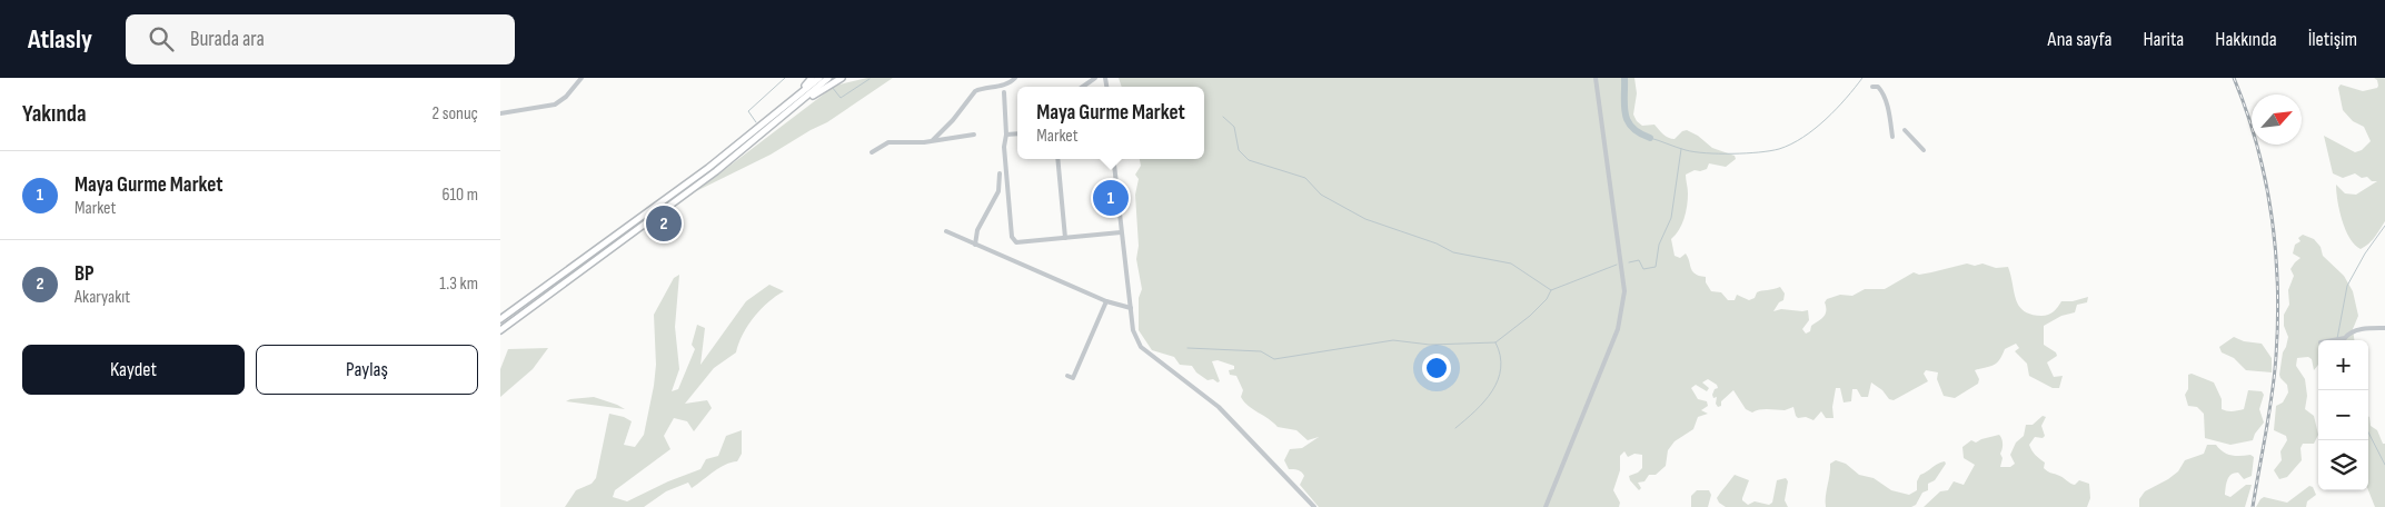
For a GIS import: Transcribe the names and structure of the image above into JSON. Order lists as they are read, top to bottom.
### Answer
{
  "north": "top right",
  "page": {
    "header": "Atlasly",
    "search": "Burada ara",
    "nav": [
      "Ana sayfa",
      "Harita",
      "Hakkında",
      "İletişim"
    ],
    "heading": ["Yakında", "2 sonuç"],
    "popup": ["Maya Gurme Market", "Market"],
    "list": [
      {
        "mark": "1",
        "name": "Maya Gurme Market",
        "note": "Market",
        "value": "610 m"
      },
      {
        "mark": "2",
        "name": "BP",
        "note": "Akaryakıt",
        "value": "1.3 km"
      }
    ],
    "pins": ["1", "2"],
    "buttons": ["Kaydet", "Paylaş"],
    "map_buttons": ["+", "−"]
  }
}
